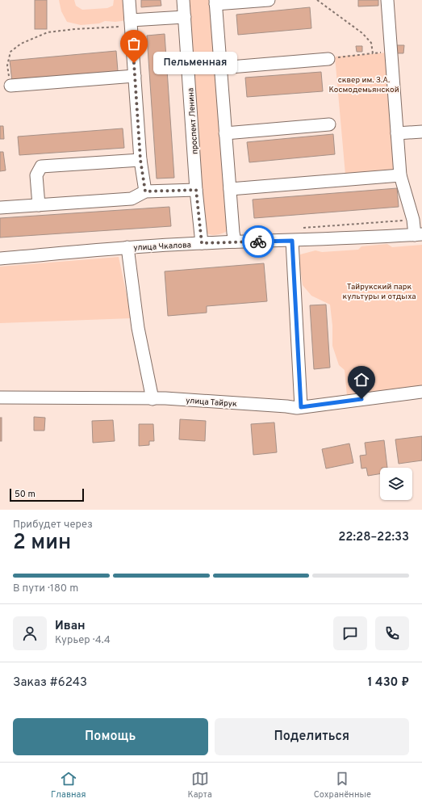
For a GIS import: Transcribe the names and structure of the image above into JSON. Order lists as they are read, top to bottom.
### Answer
{
  "streets": {
    "street": ["проспект Ленина", "улица Чкалова", "улица Тайрук"]
  },
  "crossings": [
    ["проспект Ленина", "улица Чкалова"]
  ],
  "parks": ["сквер им. З.А. Космодемьянской", "Тайрукский парк культуры и отдыха"],
  "places": ["Пельменная"],
  "scale_bar": "50 m",
  "page": {
    "bubble": "Пельменная",
    "scale": "50 m",
    "heading": ["2 мин", "Прибудет через", "22:28–22:33"],
    "panel": [
      "Иван",
      "Курьер · 4.4",
      "Заказ #6243",
      "1 430 ₽"
    ],
    "bar": "В пути · 180 m",
    "buttons": ["Помощь", "Поделиться"],
    "tabs": ["Главная", "Карта", "Сохранённые"]
  }
}
